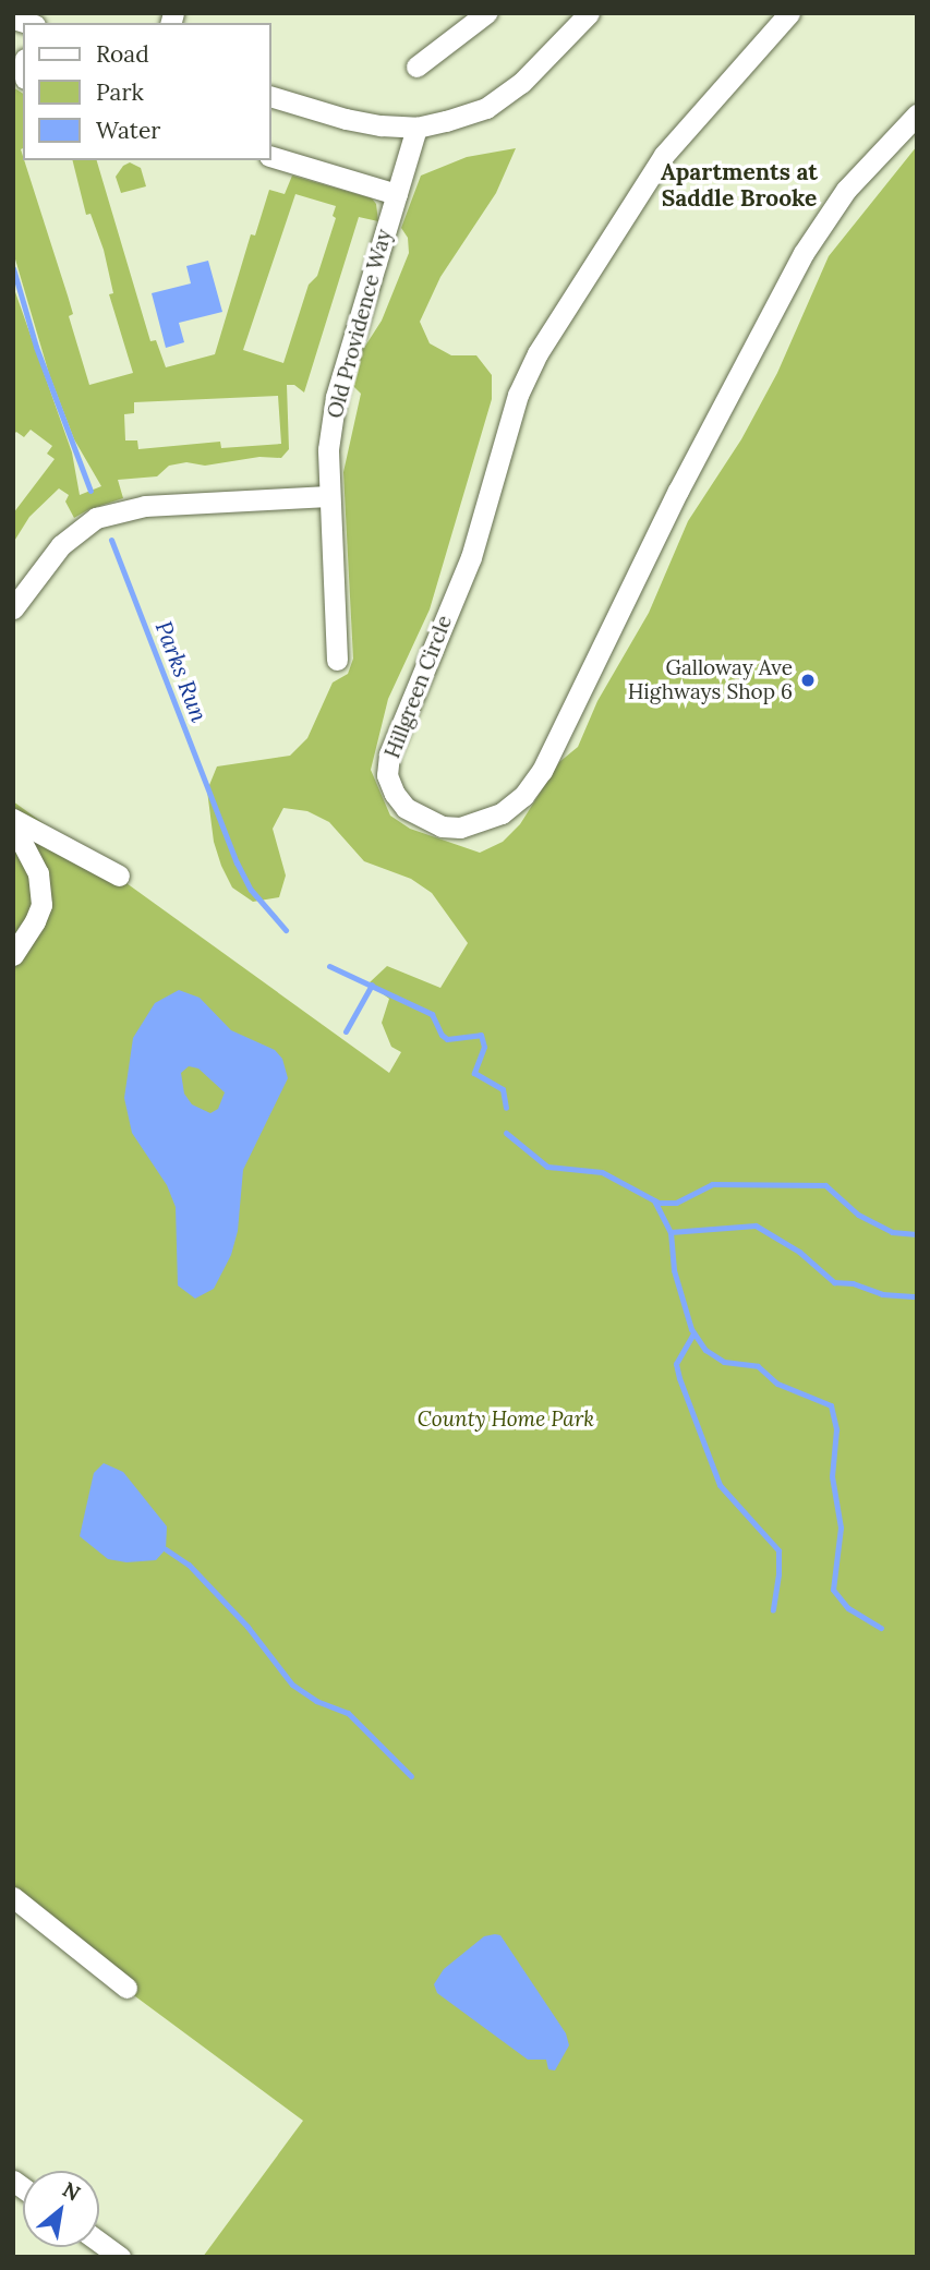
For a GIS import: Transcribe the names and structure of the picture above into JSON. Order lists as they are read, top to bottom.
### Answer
{
  "streets": {
    "street": ["Old Providence Way", "Hillgreen Circle"]
  },
  "districts": ["Apartments at Saddle Brooke"],
  "water": ["Parks Run"],
  "parks": ["County Home Park"],
  "places": ["Galloway Ave Highways Shop 6"],
  "legend": ["Road", "Park", "Water"],
  "north": "top right"
}
